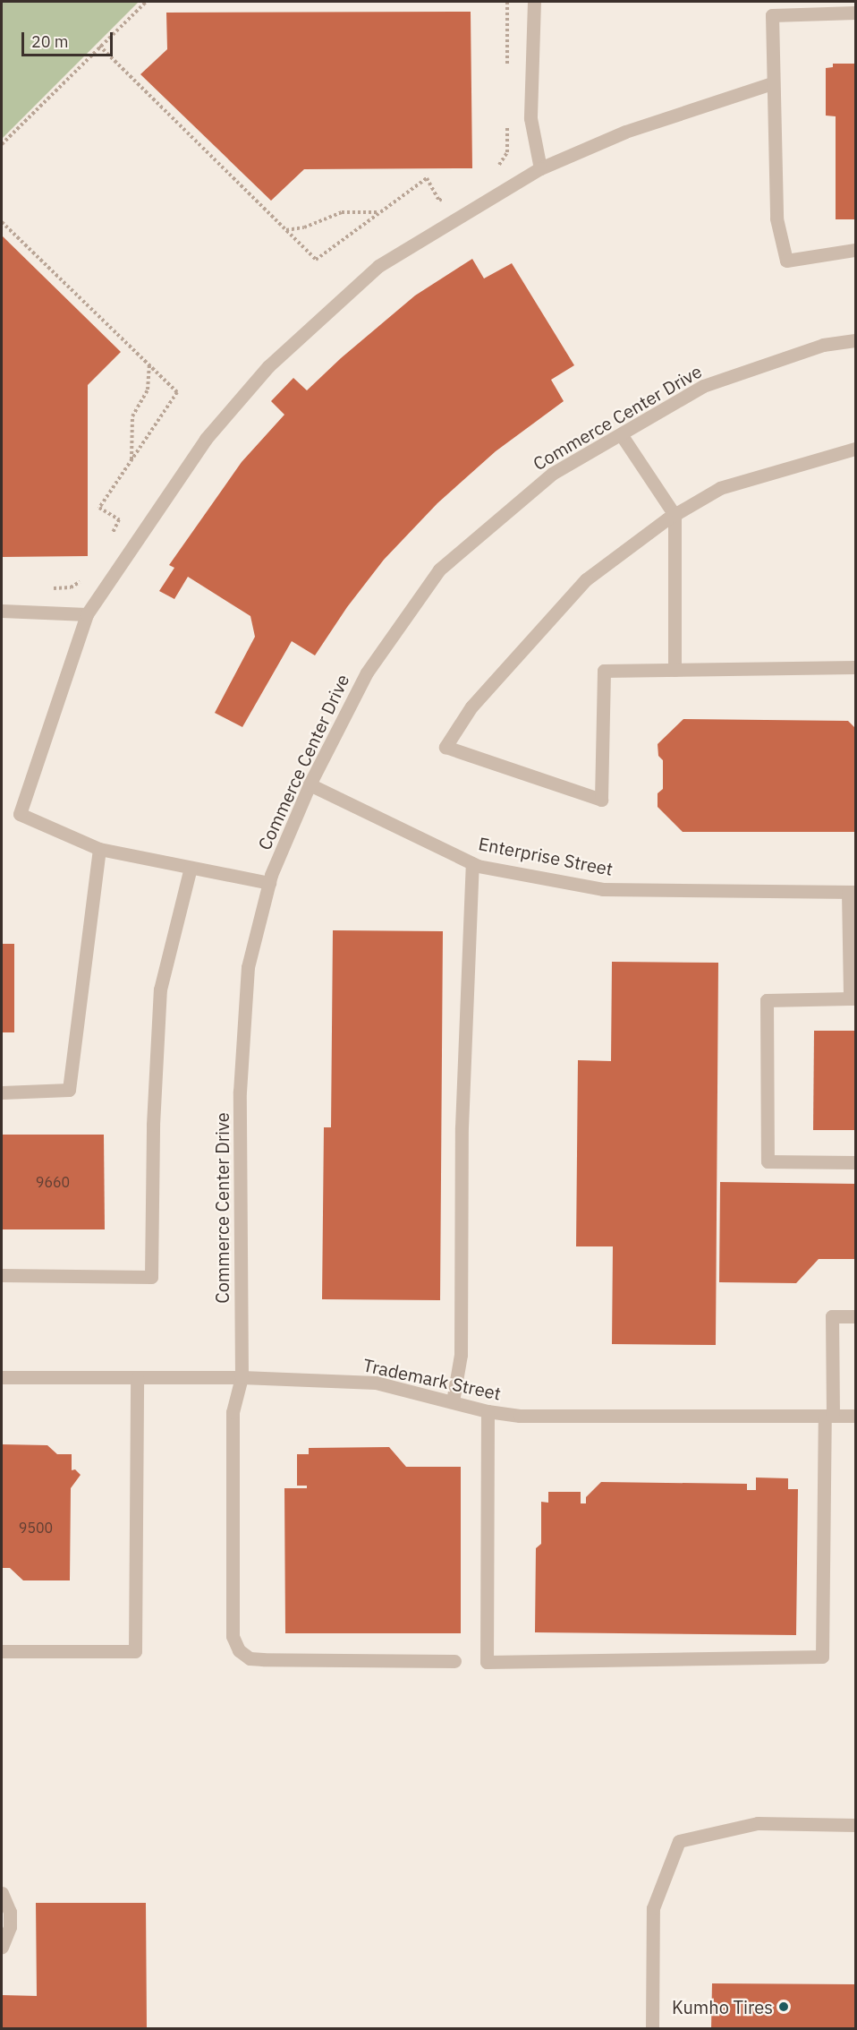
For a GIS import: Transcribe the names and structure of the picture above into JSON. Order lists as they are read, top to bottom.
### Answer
{
  "streets": {
    "street": ["Commerce Center Drive", "Enterprise Street", "Trademark Street"]
  },
  "crossings": [
    ["Commerce Center Drive", "Enterprise Street"],
    ["Commerce Center Drive", "Trademark Street"]
  ],
  "places": ["Kumho Tires"],
  "house_numbers": ["9660", "9500"],
  "scale_bar": "20 m"
}
